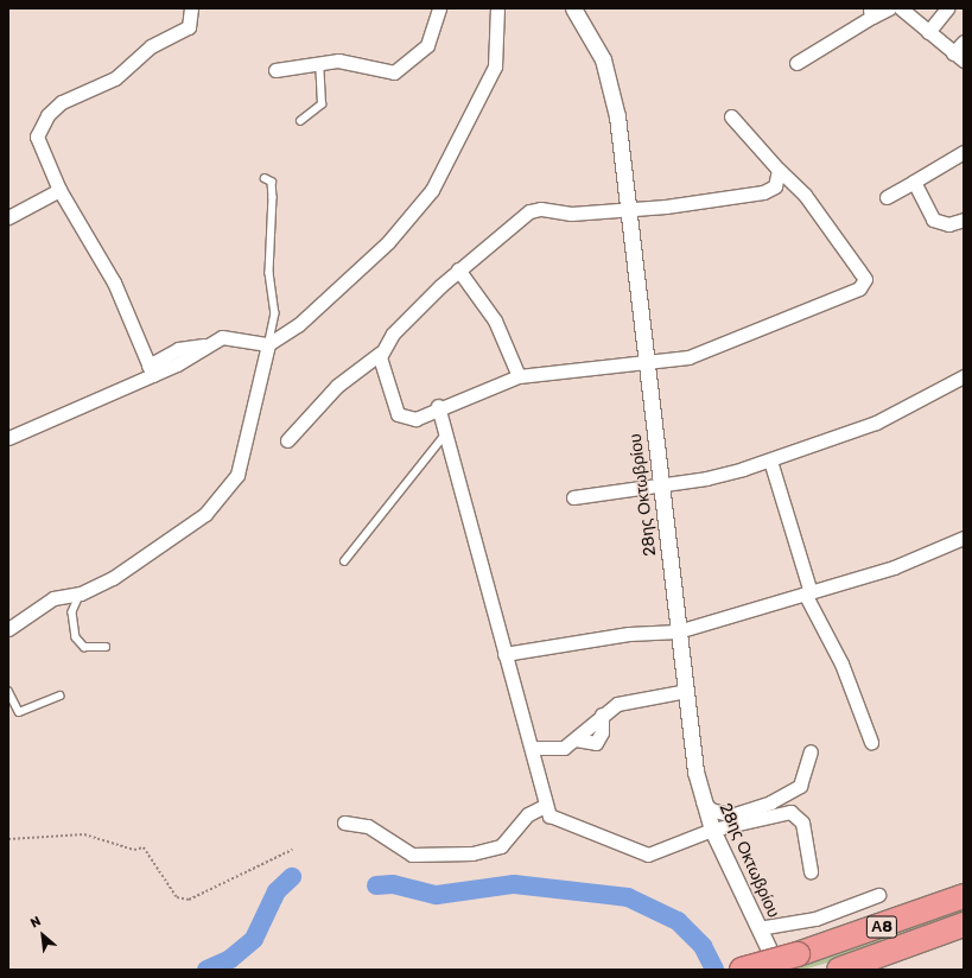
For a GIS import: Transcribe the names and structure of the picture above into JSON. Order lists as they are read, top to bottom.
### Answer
{
  "streets": {
    "highway": ["Α8"],
    "street": ["28ης Οκτωβρίου"]
  },
  "north": "top left"
}
